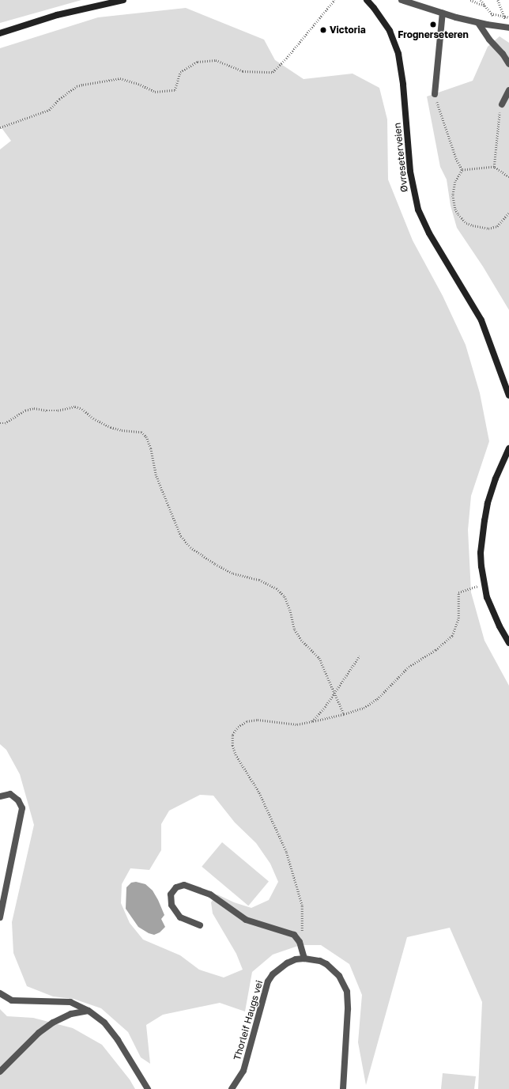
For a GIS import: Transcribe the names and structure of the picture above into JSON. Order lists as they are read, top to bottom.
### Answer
{
  "streets": {
    "main road": ["Øvreseterveien"],
    "street": ["Thorleif Haugs vei"]
  },
  "places": ["Frognerseteren", "Victoria"]
}
